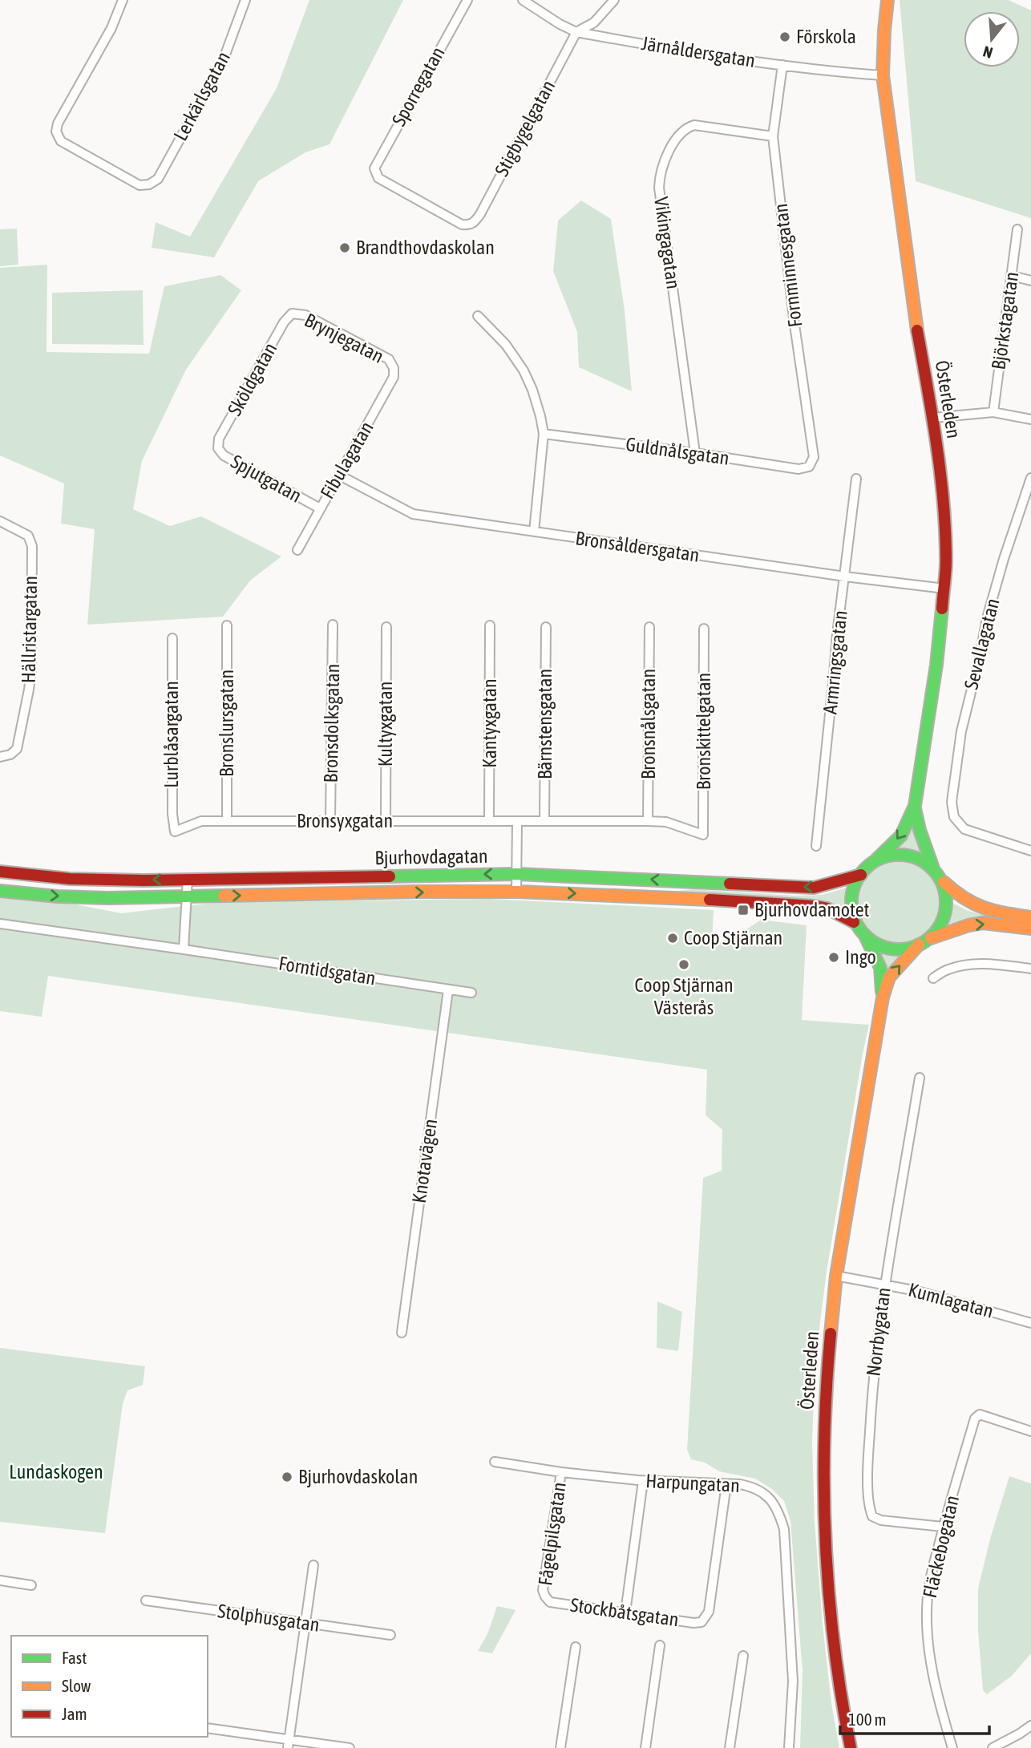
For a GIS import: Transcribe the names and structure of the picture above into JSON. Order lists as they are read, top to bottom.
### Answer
{
  "streets": {
    "main road": ["Österleden", "Bjurhovdagatan"],
    "street": [
      "Järnåldersgatan",
      "Sporregatan",
      "Lerkärlsgatan",
      "Stigbygelgatan",
      "Vikingagatan",
      "Fornminnesgatan",
      "Björkstagatan",
      "Brynjegatan",
      "Sköldgatan",
      "Guldnålsgatan",
      "Fibulagatan",
      "Spjutgatan",
      "Bronsåldersgatan",
      "Hällristargatan",
      "Sevallagatan",
      "Armringsgatan",
      "Bronslursgatan",
      "Bronsdolksgatan",
      "Kantyxgatan",
      "Kultyxgatan",
      "Bärnstensgatan",
      "Bronsnålsgatan",
      "Bronskittelgatan",
      "Lurblåsargatan",
      "Bronsyxgatan",
      "Forntidsgatan",
      "Knotavägen",
      "Kumlagatan",
      "Norrbygatan",
      "Harpungatan",
      "Fågelpilsgatan",
      "Fläckebogatan",
      "Stockbåtsgatan",
      "Stolphusgatan"
    ]
  },
  "crossings": [
    ["Järnåldersgatan", "Stigbygelgatan"],
    ["Järnåldersgatan", "Fornminnesgatan"],
    ["Järnåldersgatan", "Österleden"],
    ["Sporregatan", "Stigbygelgatan"],
    ["Vikingagatan", "Fornminnesgatan"],
    ["Vikingagatan", "Guldnålsgatan"],
    ["Fornminnesgatan", "Guldnålsgatan"],
    ["Brynjegatan", "Sköldgatan"],
    ["Brynjegatan", "Fibulagatan"],
    ["Sköldgatan", "Spjutgatan"],
    ["Österleden", "Bronsåldersgatan"],
    ["Österleden", "Bjurhovdagatan"],
    ["Österleden", "Kumlagatan"],
    ["Fibulagatan", "Spjutgatan"],
    ["Fibulagatan", "Bronsåldersgatan"],
    ["Bronsåldersgatan", "Armringsgatan"],
    ["Bronslursgatan", "Bronsyxgatan"],
    ["Bronsdolksgatan", "Bronsyxgatan"],
    ["Kantyxgatan", "Bronsyxgatan"],
    ["Kultyxgatan", "Bronsyxgatan"],
    ["Bärnstensgatan", "Bronsyxgatan"],
    ["Bronsnålsgatan", "Bronsyxgatan"],
    ["Bronskittelgatan", "Bronsyxgatan"],
    ["Lurblåsargatan", "Bronsyxgatan"],
    ["Forntidsgatan", "Knotavägen"],
    ["Kumlagatan", "Norrbygatan"],
    ["Norrbygatan", "Fläckebogatan"],
    ["Harpungatan", "Fågelpilsgatan"],
    ["Harpungatan", "Stockbåtsgatan"],
    ["Fågelpilsgatan", "Stockbåtsgatan"]
  ],
  "parks": ["Lundaskogen"],
  "places": {
    "other": [
      "Förskola",
      "Brandthovdaskolan",
      "Coop Stjärnan",
      "Ingo",
      "Coop Stjärnan Västerås",
      "Bjurhovdaskolan"
    ],
    "transit": ["Bjurhovdamotet"]
  },
  "legend": ["Fast", "Slow", "Jam"],
  "scale_bar": "100 m",
  "north": "bottom"
}
